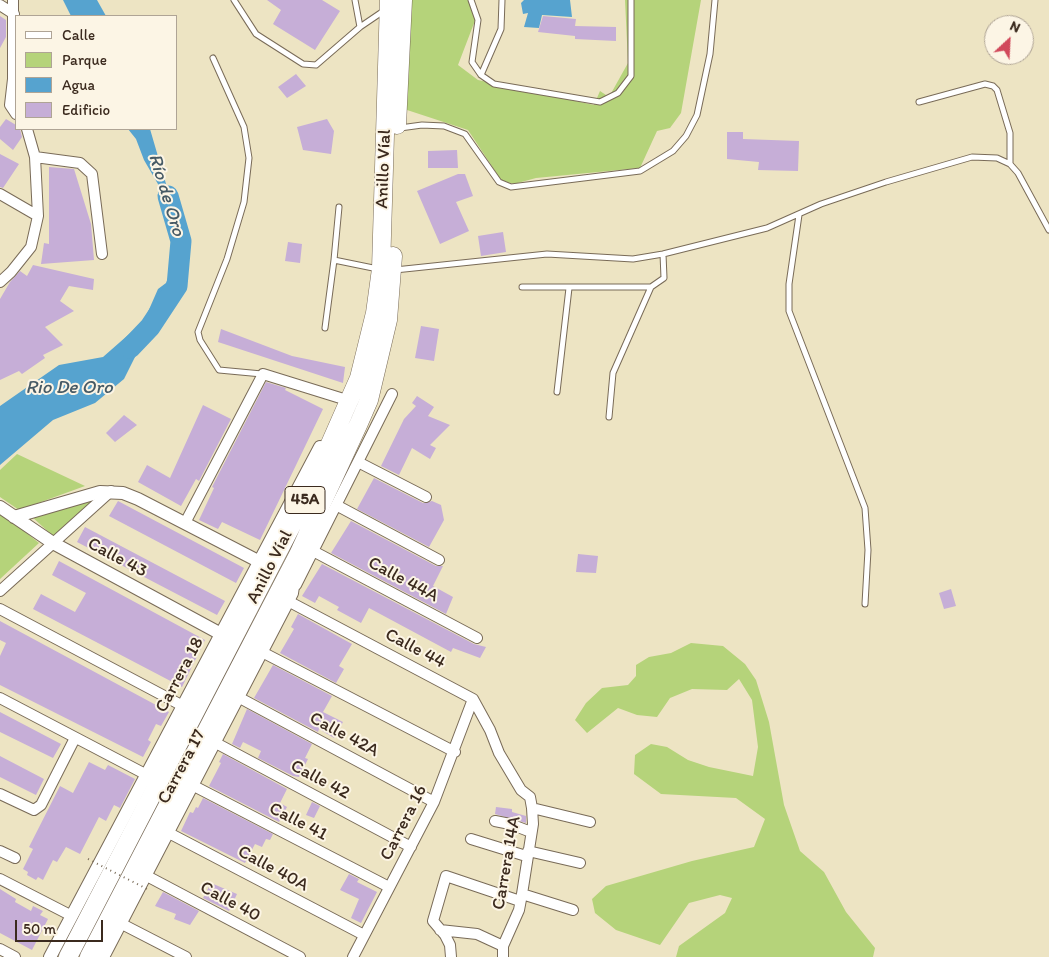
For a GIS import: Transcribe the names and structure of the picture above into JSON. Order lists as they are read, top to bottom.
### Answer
{
  "streets": {
    "highway": ["Anillo Víal", "45A"],
    "street": [
      "Calle 43",
      "Calle 44A",
      "Calle 44",
      "Carrera 18",
      "Calle 42A",
      "Carrera 17",
      "Calle 42",
      "Calle 41",
      "Carrera 16",
      "Carrera 14A",
      "Calle 40A",
      "Calle 40"
    ]
  },
  "crossings": [
    ["Anillo Víal", "Calle 44A"],
    ["Anillo Víal", "Carrera 18"],
    ["Anillo Víal", "Carrera 17"],
    ["Calle 43", "Carrera 18"],
    ["Calle 44A", "Carrera 17"],
    ["Calle 44", "Carrera 17"],
    ["Calle 44", "Carrera 16"],
    ["Calle 44", "Carrera 14A"],
    ["Calle 42A", "Carrera 17"],
    ["Calle 42A", "Carrera 16"],
    ["Carrera 17", "Calle 42"],
    ["Carrera 17", "Calle 41"],
    ["Carrera 17", "Calle 40A"],
    ["Carrera 17", "Calle 40"],
    ["Calle 42", "Carrera 16"],
    ["Calle 41", "Carrera 16"],
    ["Carrera 16", "Carrera 14A"],
    ["Carrera 16", "Calle 40A"]
  ],
  "water": ["Río de Oro", "Rio De Oro"],
  "legend": [
    "Calle",
    "Parque",
    "Agua",
    "Edificio"
  ],
  "scale_bar": "50 m",
  "north": "top right"
}
